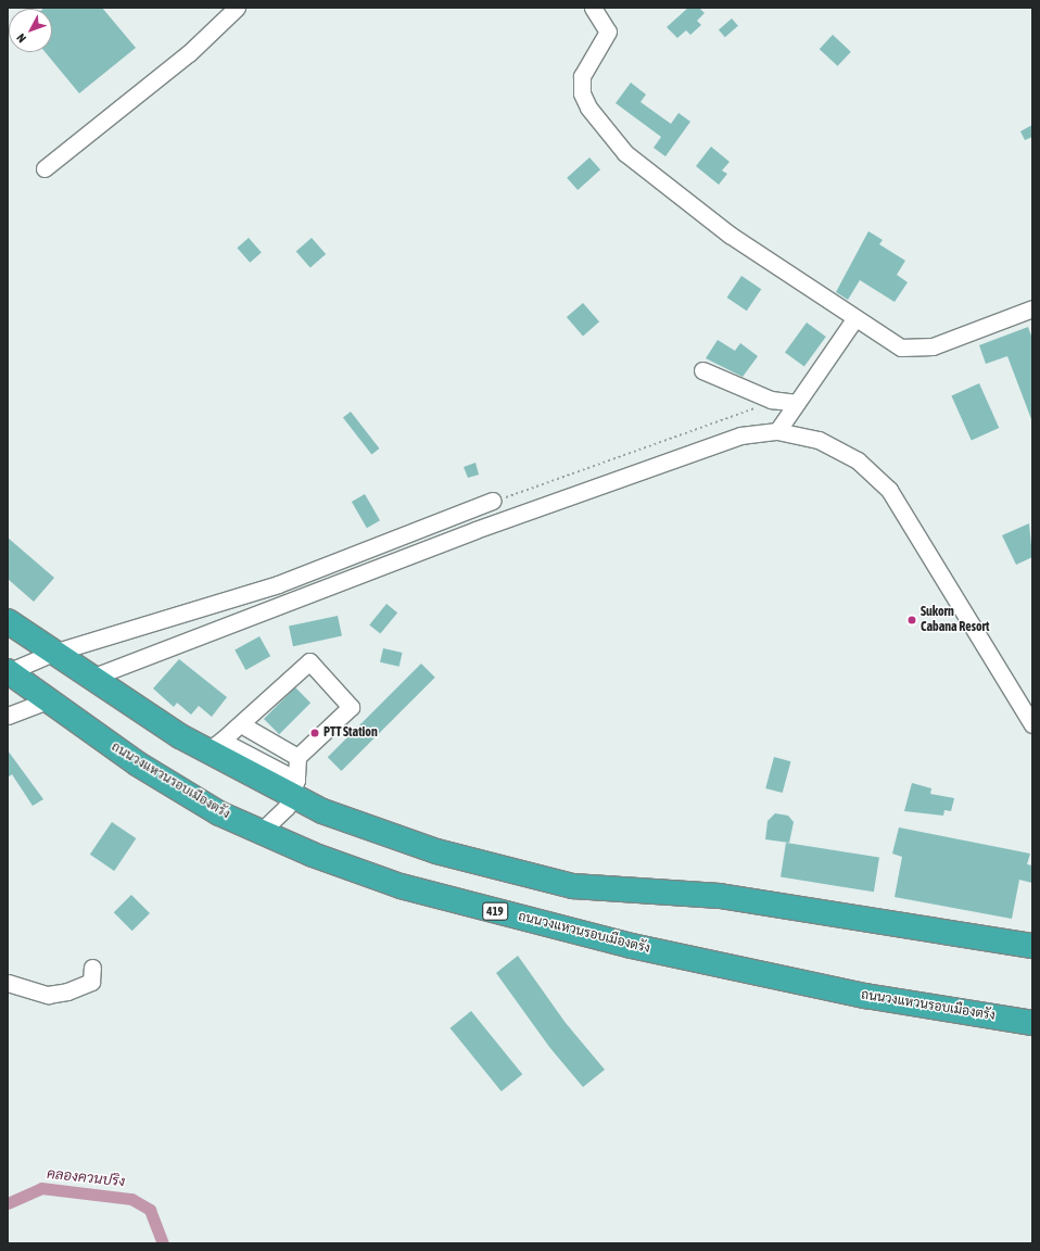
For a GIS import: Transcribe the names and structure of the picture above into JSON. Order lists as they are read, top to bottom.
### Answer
{
  "streets": {
    "highway": ["ถนนวงแหวนรอบเมืองตรัง", "419"]
  },
  "water": ["คลองควนปริง"],
  "places": ["Sukorn Cabana Resort", "PTT Station"],
  "north": "bottom left"
}
